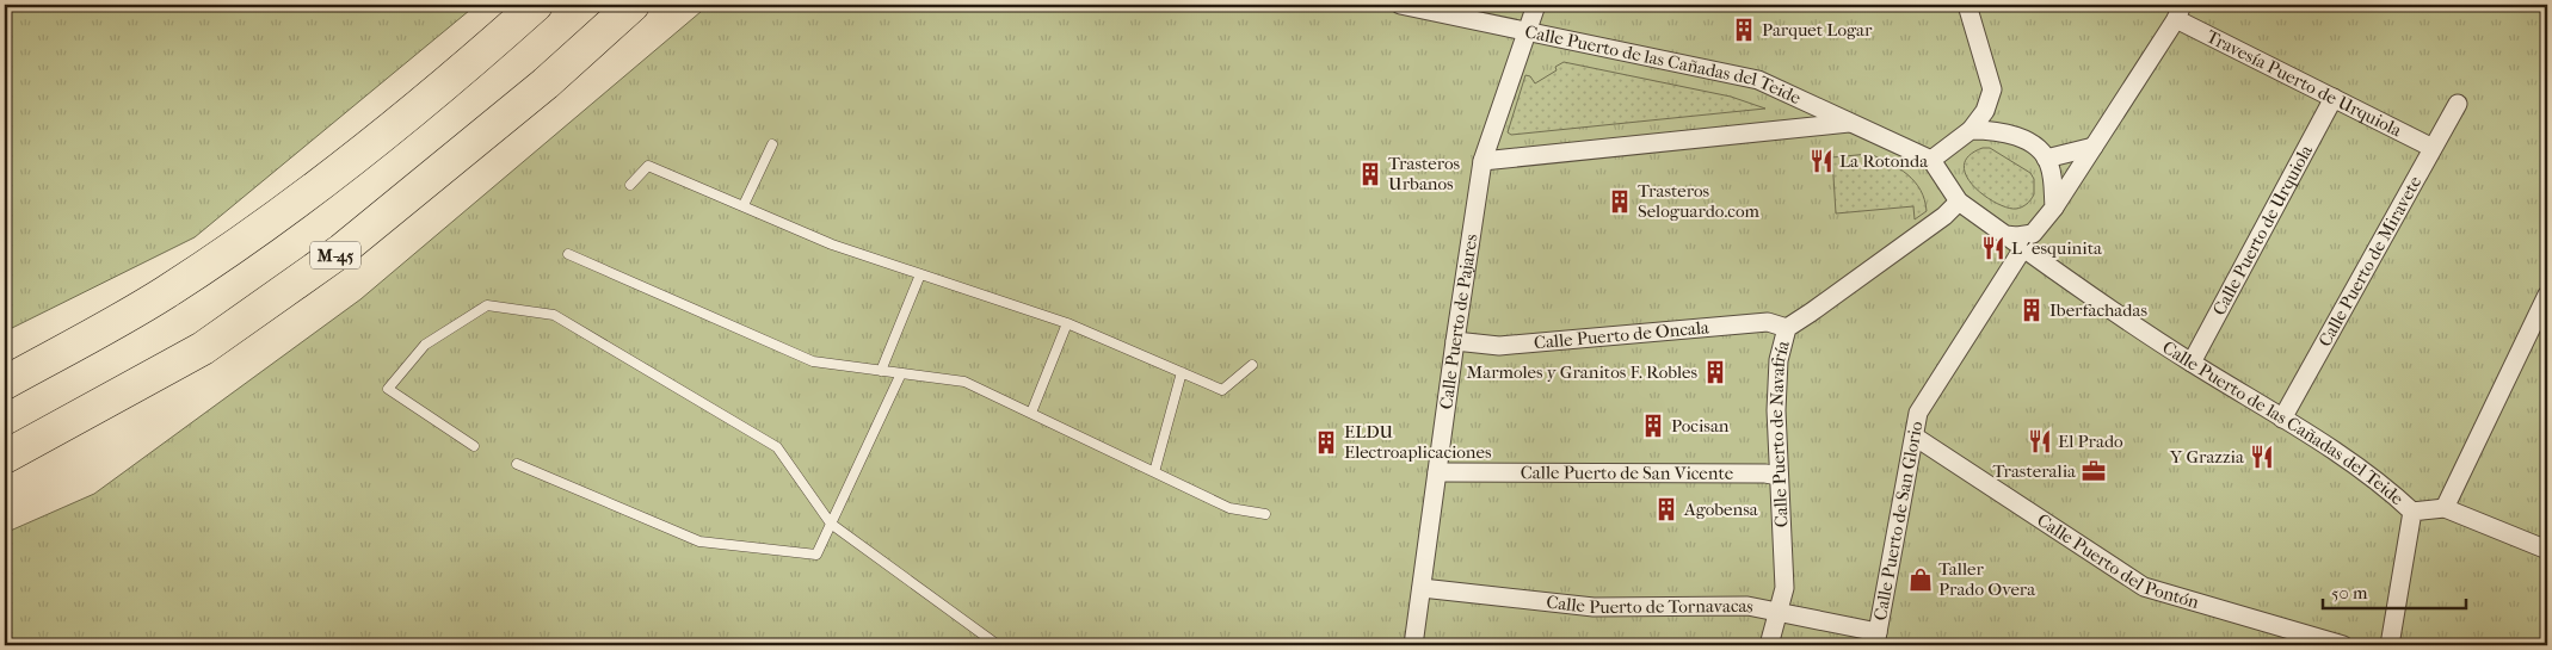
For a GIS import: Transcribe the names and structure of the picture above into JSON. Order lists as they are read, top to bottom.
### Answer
{
  "streets": {
    "highway": ["M-45"],
    "street": [
      "Calle Puerto de las Cañadas del Teide",
      "Travesía Puerto de Urquiola",
      "Calle Puerto de Urquiola",
      "Calle Puerto de Miravete",
      "Calle Puerto de Pajares",
      "Calle Puerto de Oncala",
      "Calle Puerto de Navafría",
      "Calle Puerto de San Vicente",
      "Calle Puerto de San Glorio",
      "Calle Puerto del Pontón",
      "Calle Puerto de Tornavacas"
    ]
  },
  "crossings": [
    ["Calle Puerto de las Cañadas del Teide", "Calle Puerto de Urquiola"],
    ["Calle Puerto de las Cañadas del Teide", "Calle Puerto de Miravete"],
    ["Calle Puerto de las Cañadas del Teide", "Calle Puerto de Pajares"],
    ["Calle Puerto de las Cañadas del Teide", "Calle Puerto de Navafría"],
    ["Calle Puerto de las Cañadas del Teide", "Calle Puerto de San Glorio"],
    ["Travesía Puerto de Urquiola", "Calle Puerto de Urquiola"],
    ["Travesía Puerto de Urquiola", "Calle Puerto de Miravete"],
    ["Calle Puerto de Pajares", "Calle Puerto de Oncala"],
    ["Calle Puerto de Pajares", "Calle Puerto de San Vicente"],
    ["Calle Puerto de Pajares", "Calle Puerto de Tornavacas"],
    ["Calle Puerto de Oncala", "Calle Puerto de Navafría"],
    ["Calle Puerto de Navafría", "Calle Puerto de San Vicente"],
    ["Calle Puerto de Navafría", "Calle Puerto de Tornavacas"],
    ["Calle Puerto de San Glorio", "Calle Puerto del Pontón"],
    ["Calle Puerto de San Glorio", "Calle Puerto de Tornavacas"]
  ],
  "places": {
    "building": [
      "Parquet Logar",
      "Trasteros Urbanos",
      "Trasteros Seloguardo.com",
      "Iberfachadas",
      "Marmoles y Granitos F. Robles",
      "Pocisan",
      "ELDU Electroaplicaciones",
      "Agobensa"
    ],
    "restaurant": [
      "La Rotonda",
      "L´esquinita",
      "El Prado",
      "Y Grazzia"
    ],
    "office": ["Trasteralia"],
    "shop": ["Taller Prado Overa"]
  },
  "scale_bar": "50 m"
}
